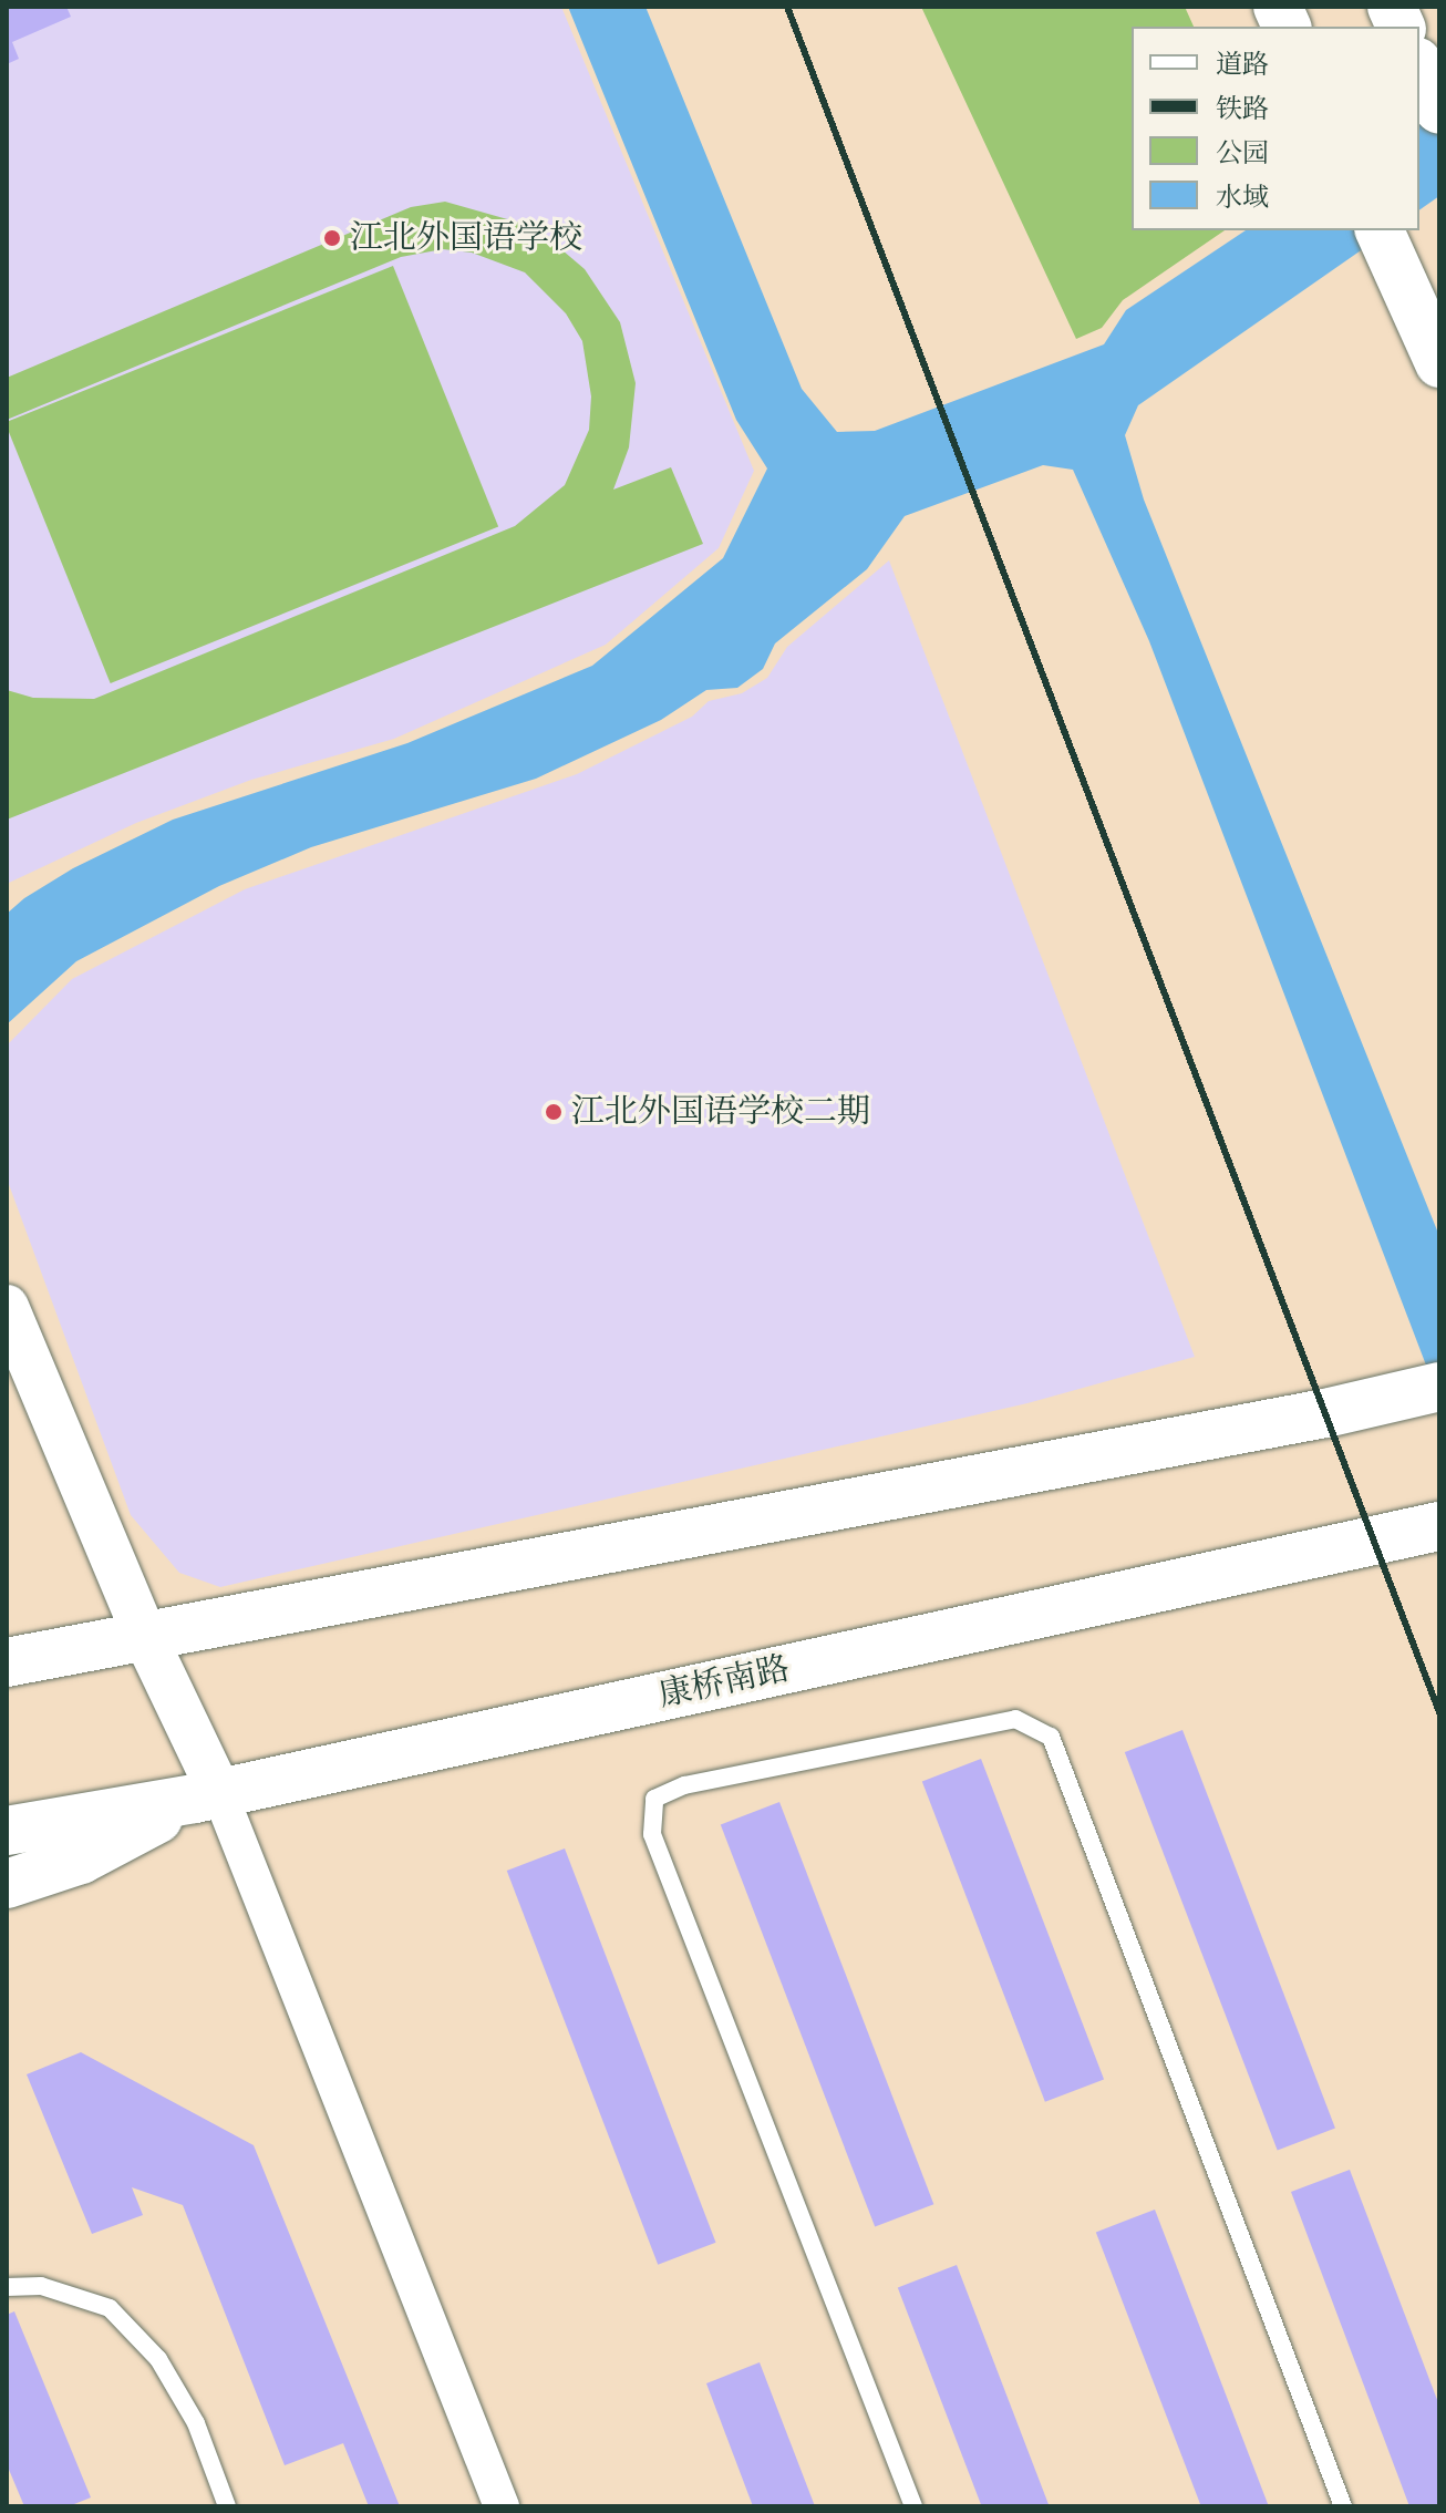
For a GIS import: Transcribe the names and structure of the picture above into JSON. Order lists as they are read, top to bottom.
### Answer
{
  "streets": {
    "main road": ["康桥南路"]
  },
  "places": ["江北外国语学校", "江北外国语学校二期"],
  "legend": [
    "道路",
    "铁路",
    "公园",
    "水域"
  ]
}
